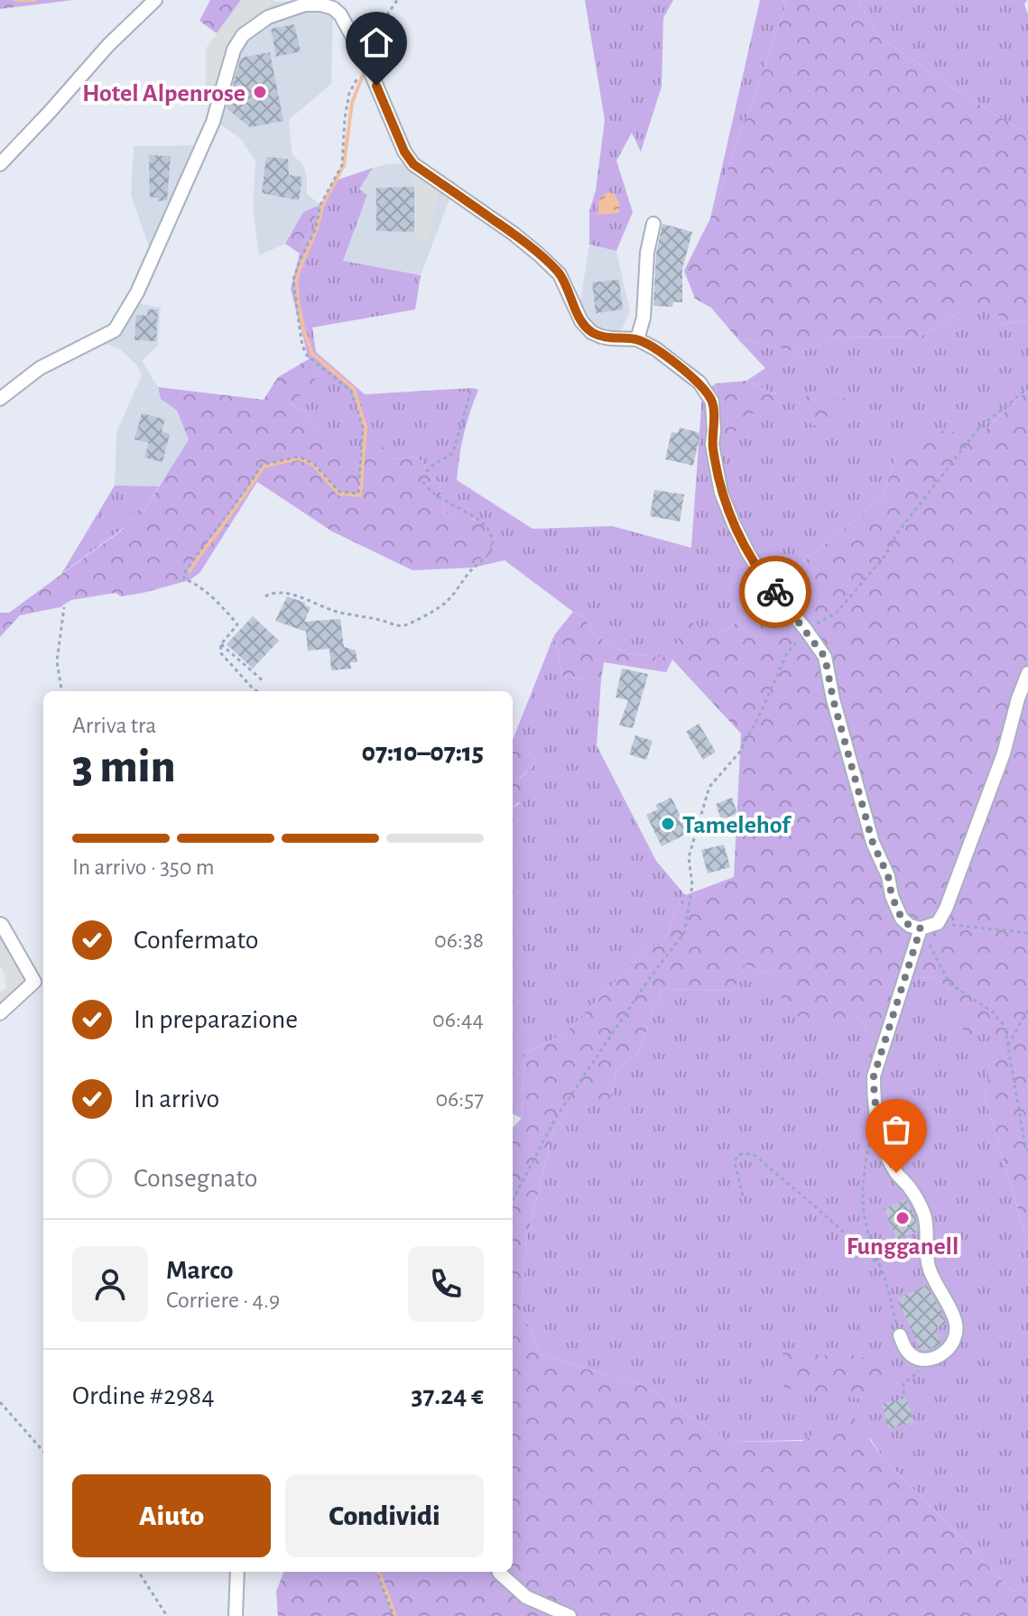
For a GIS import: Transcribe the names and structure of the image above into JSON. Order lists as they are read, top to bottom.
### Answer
{
  "places": ["Hotel Alpenrose", "Tamelehof", "Fungganell"],
  "page": {
    "heading": ["3 min", "Arriva tra", "07:10–07:15"],
    "panel": [
      "Marco",
      "Corriere · 4.9",
      "Ordine #2984",
      "37.24 €"
    ],
    "bar": "In arrivo · 350 m",
    "list": [
      ["Confermato", "06:38"],
      ["In preparazione", "06:44"],
      ["In arrivo", "06:57"],
      "Consegnato"
    ],
    "buttons": ["Aiuto", "Condividi"]
  }
}
